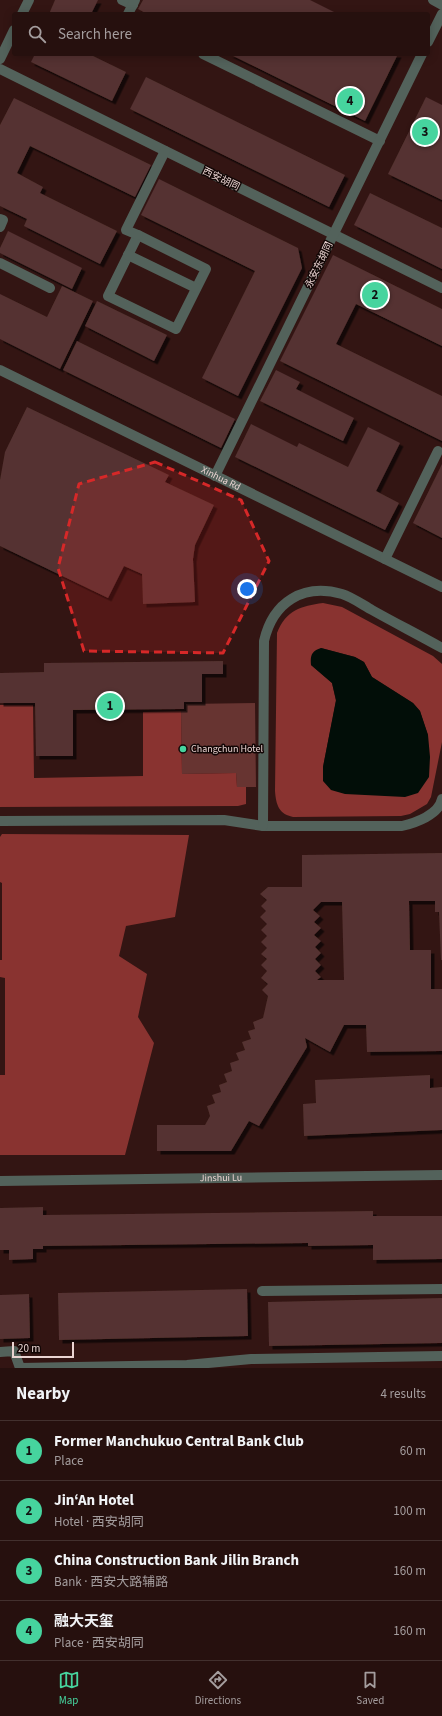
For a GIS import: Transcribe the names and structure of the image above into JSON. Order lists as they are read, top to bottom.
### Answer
{
  "streets": {
    "street": [
      "西安胡同",
      "永安东胡同",
      "Xinhua Rd",
      "Jinshui Lu"
    ]
  },
  "crossings": [
    ["西安胡同", "永安东胡同"],
    ["永安东胡同", "Xinhua Rd"]
  ],
  "places": ["Changchun Hotel"],
  "scale_bar": "20 m",
  "page": {
    "search": "Search here",
    "pins": [
      "4",
      "3",
      "2",
      "1"
    ],
    "scale": "20 m",
    "heading": ["Nearby", "4 results"],
    "list": [
      {
        "mark": "1",
        "name": "Former Manchukuo Central Bank Club",
        "note": "Place",
        "value": "60 m"
      },
      {
        "mark": "2",
        "name": "Jin‘An Hotel",
        "note": "Hotel · 西安胡同",
        "value": "100 m"
      },
      {
        "mark": "3",
        "name": "China Construction Bank Jilin Branch",
        "note": "Bank · 西安大路辅路",
        "value": "160 m"
      },
      {
        "mark": "4",
        "name": "融大天玺",
        "note": "Place · 西安胡同",
        "value": "160 m"
      }
    ],
    "nav": ["Map", "Directions", "Saved"]
  }
}
